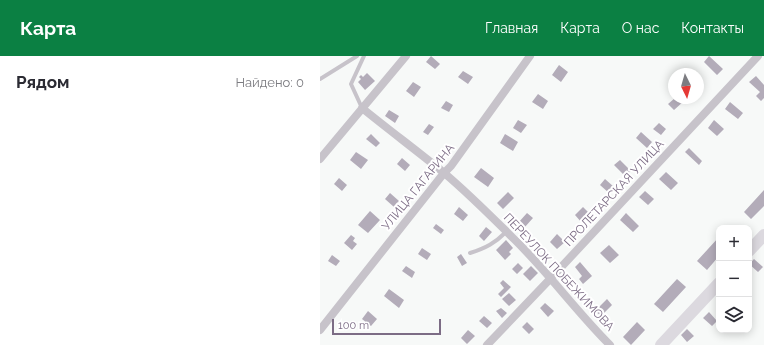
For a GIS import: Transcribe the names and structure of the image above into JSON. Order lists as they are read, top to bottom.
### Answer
{
  "streets": {
    "street": ["УЛИЦА ГАГАРИНА", "ПРОЛЕТАРСКАЯ УЛИЦА", "ПЕРЕУЛОК ПОБЕЖИМОВА"]
  },
  "crossings": [
    ["УЛИЦА ГАГАРИНА", "ПЕРЕУЛОК ПОБЕЖИМОВА"],
    ["ПРОЛЕТАРСКАЯ УЛИЦА", "ПЕРЕУЛОК ПОБЕЖИМОВА"]
  ],
  "scale_bar": "100 m",
  "north": "bottom",
  "page": {
    "header": "Карта",
    "nav": [
      "Главная",
      "Карта",
      "О нас",
      "Контакты"
    ],
    "heading": ["Рядом", "Найдено: 0"],
    "map_buttons": ["+", "−"],
    "scale": "100 m"
  }
}
